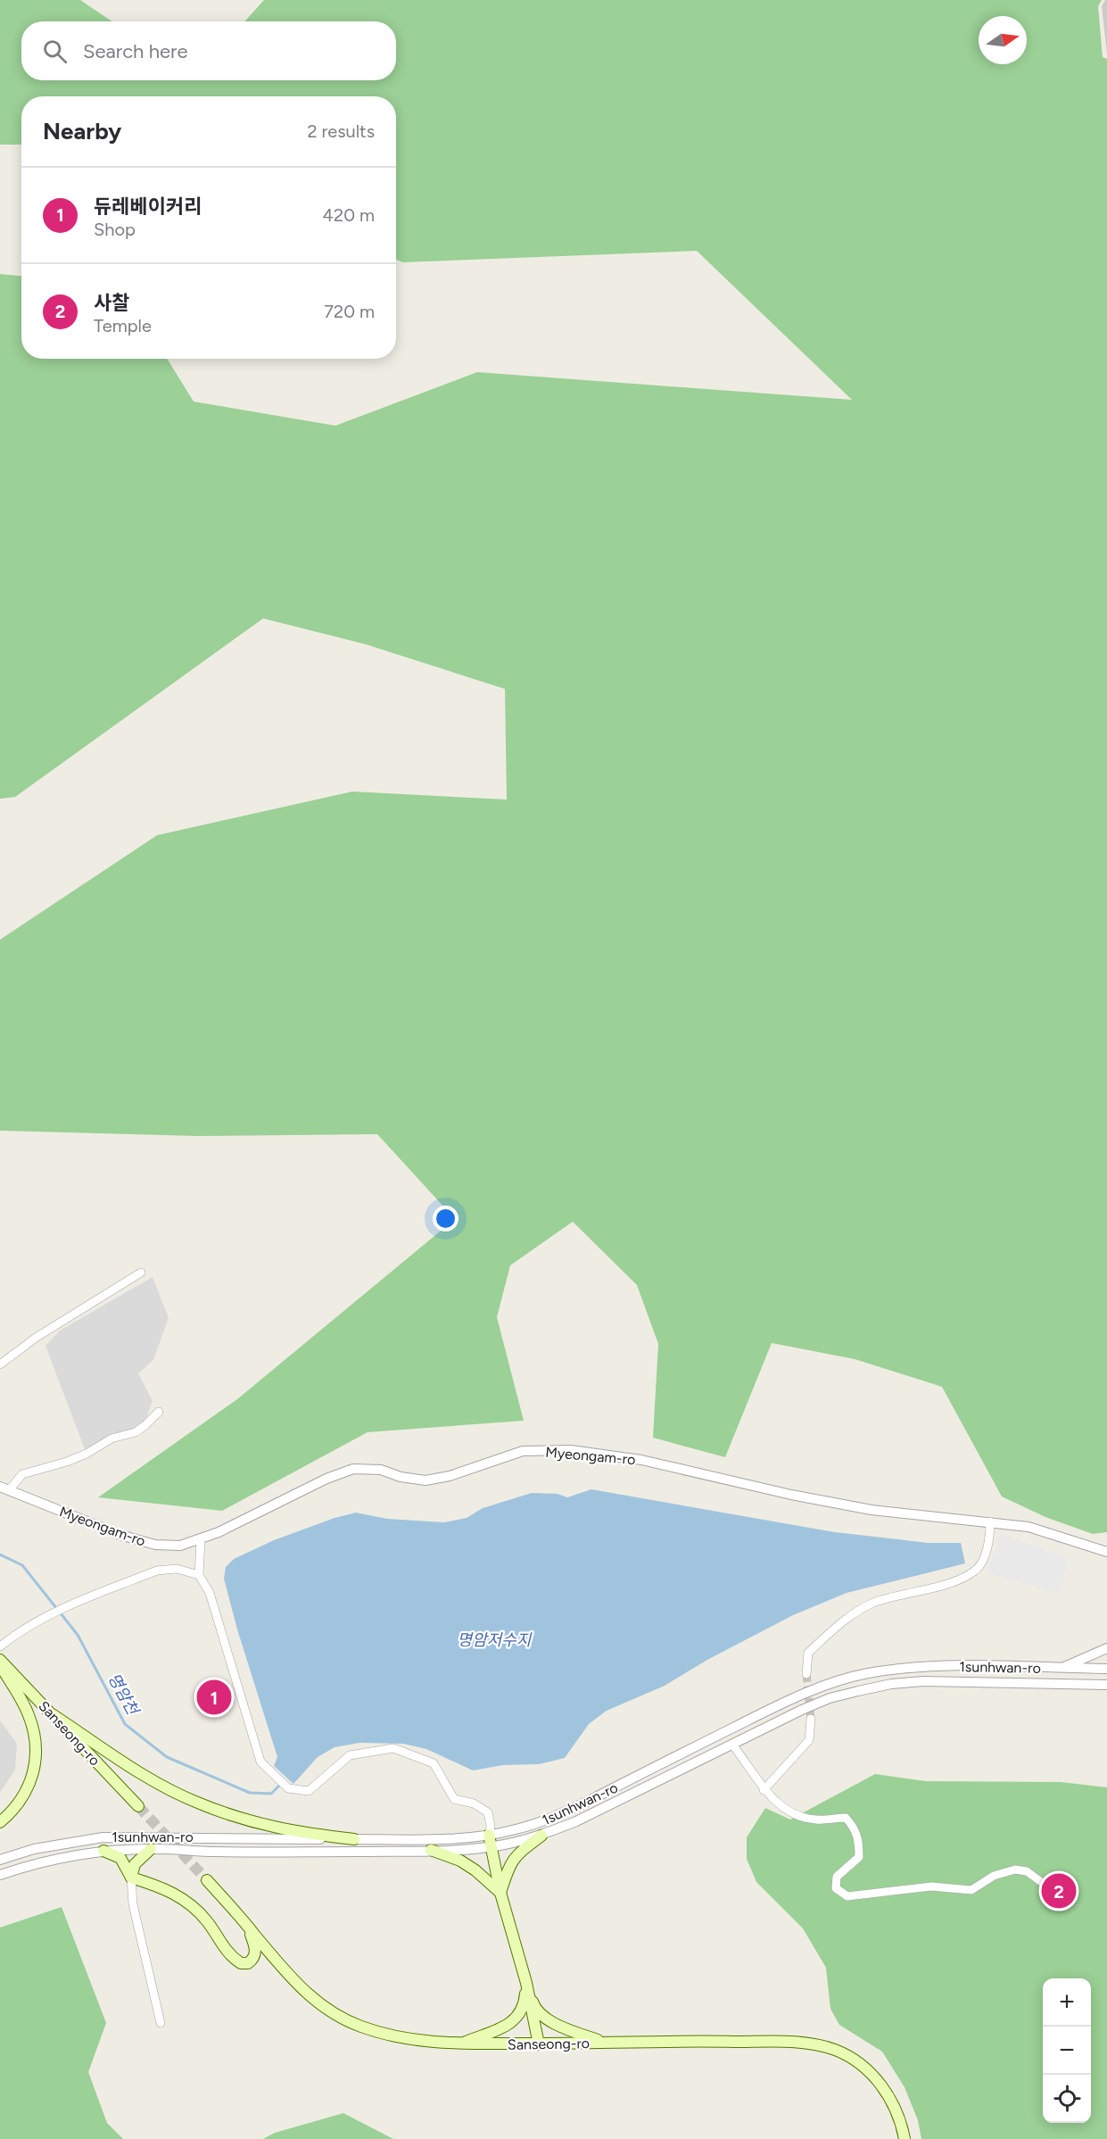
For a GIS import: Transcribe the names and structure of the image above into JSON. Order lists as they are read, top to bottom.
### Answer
{
  "streets": {
    "main road": ["Sanseong-ro"],
    "street": ["Myeongam-ro", "1sunhwan-ro"]
  },
  "water": ["명암저수지", "명암천"],
  "north": "right",
  "page": {
    "search": "Search here",
    "heading": ["Nearby", "2 results"],
    "list": [
      {
        "mark": "1",
        "name": "듀레베이커리",
        "note": "Shop",
        "value": "420 m"
      },
      {
        "mark": "2",
        "name": "사찰",
        "note": "Temple",
        "value": "720 m"
      }
    ],
    "pins": ["1", "2"],
    "map_buttons": ["+", "−"]
  }
}
